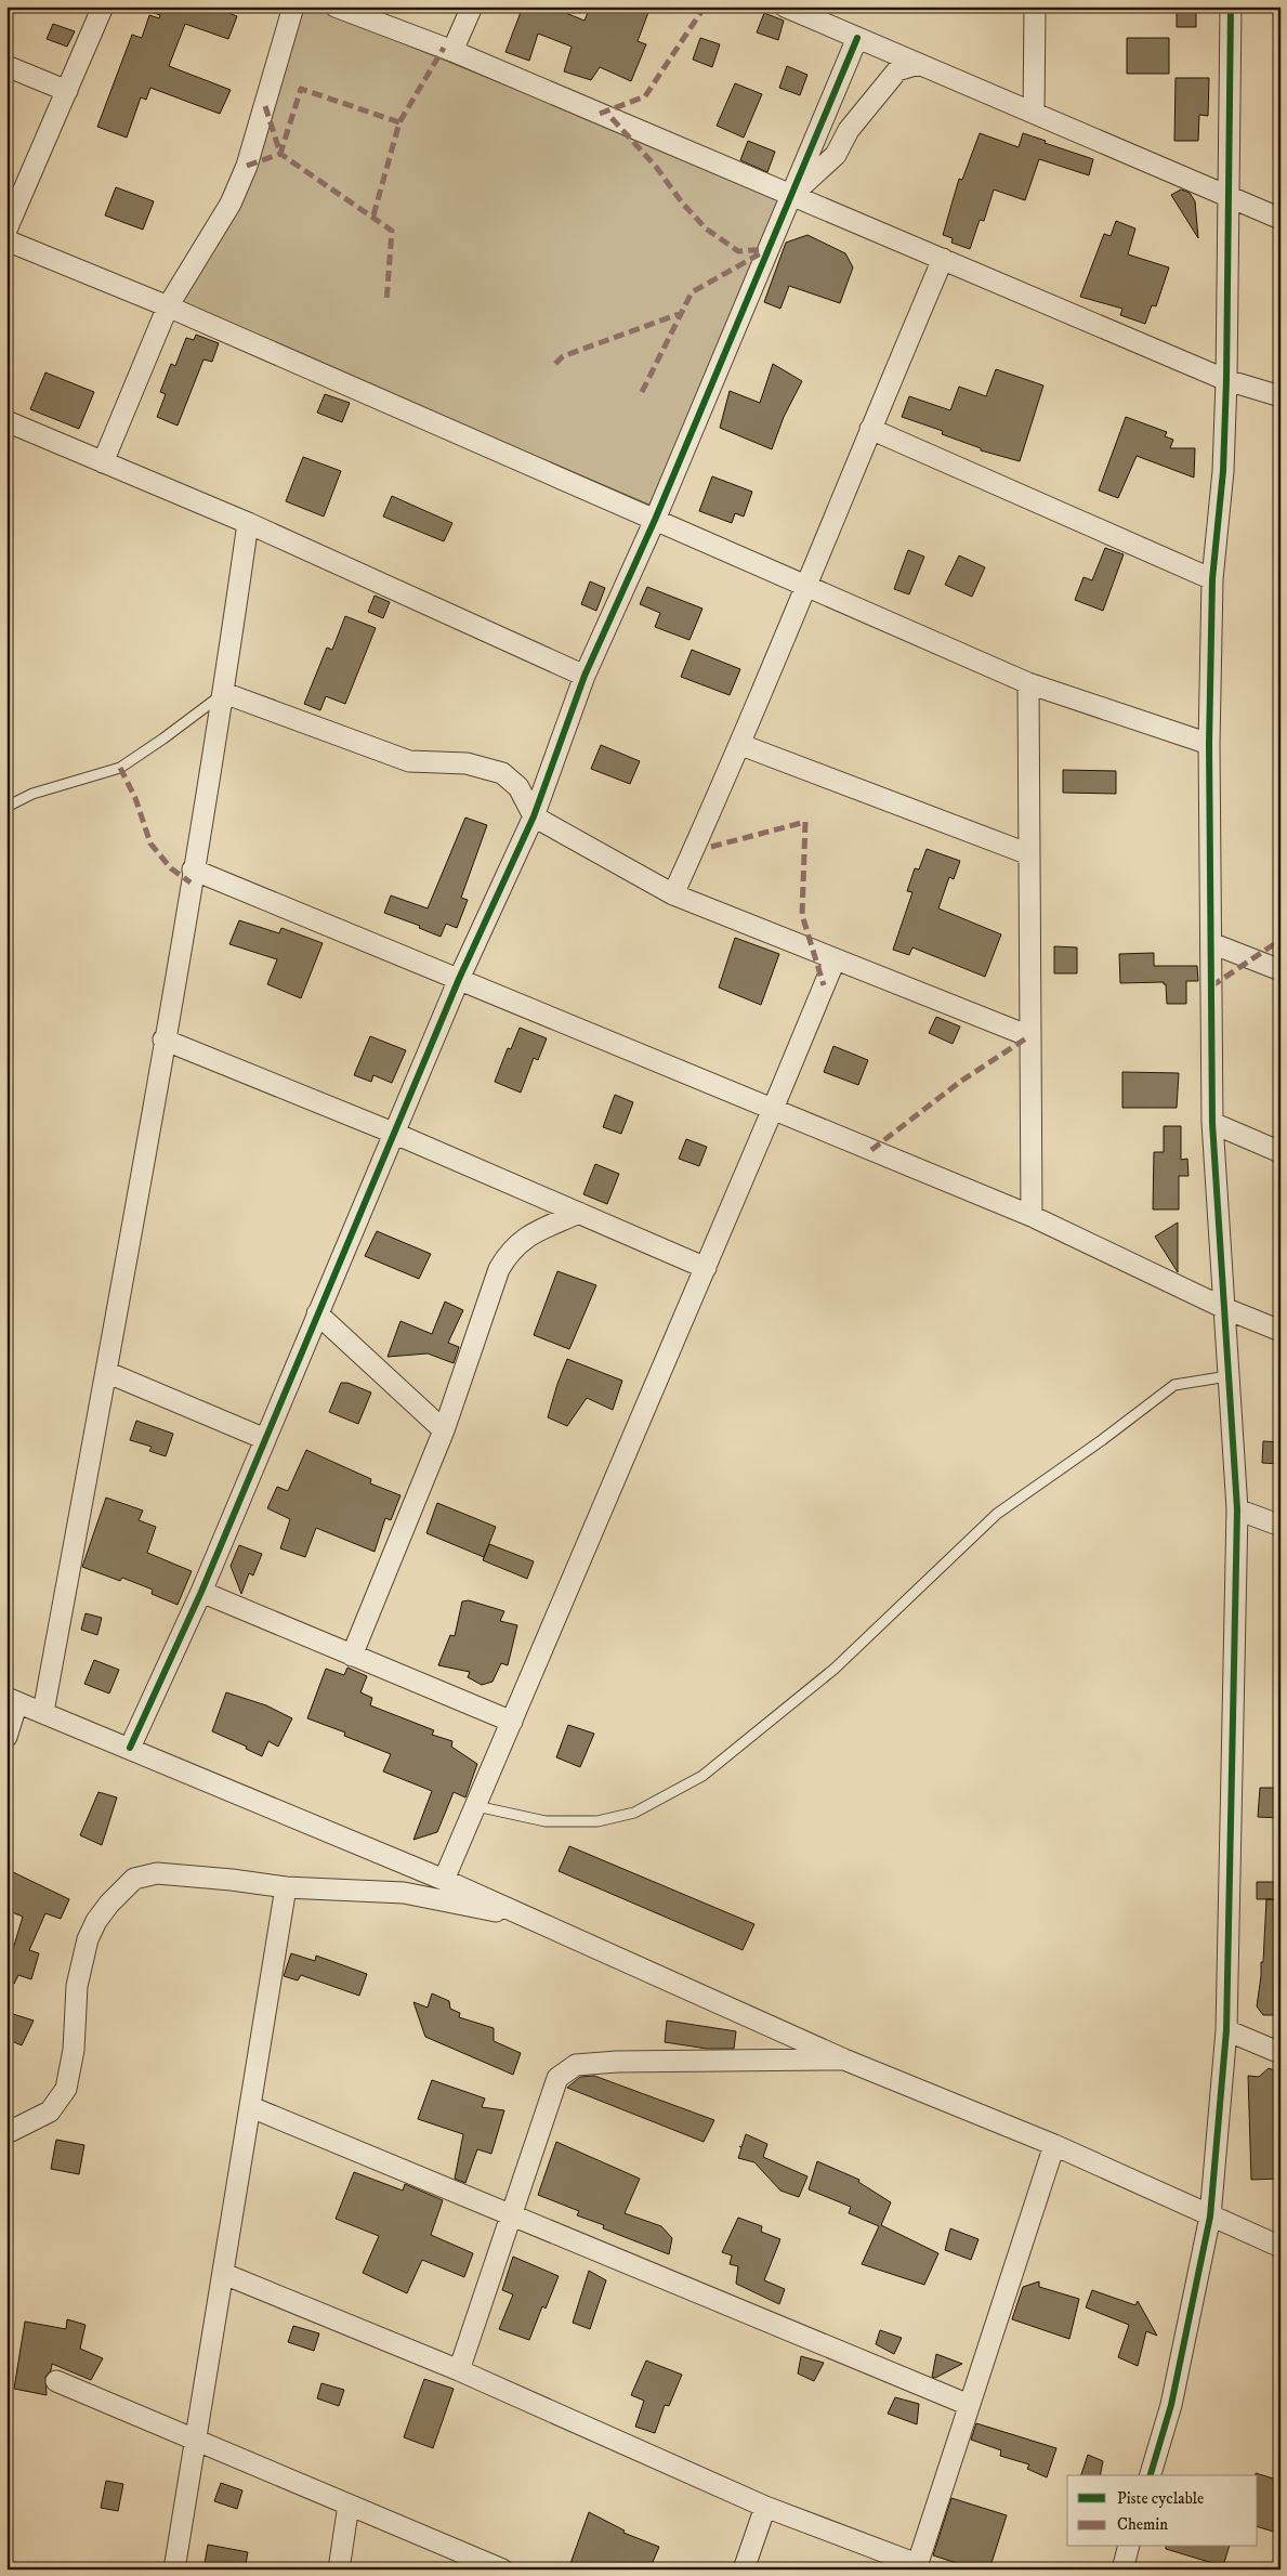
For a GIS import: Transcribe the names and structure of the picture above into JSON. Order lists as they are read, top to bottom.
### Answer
{
  "legend": ["Piste cyclable", "Chemin"]
}
